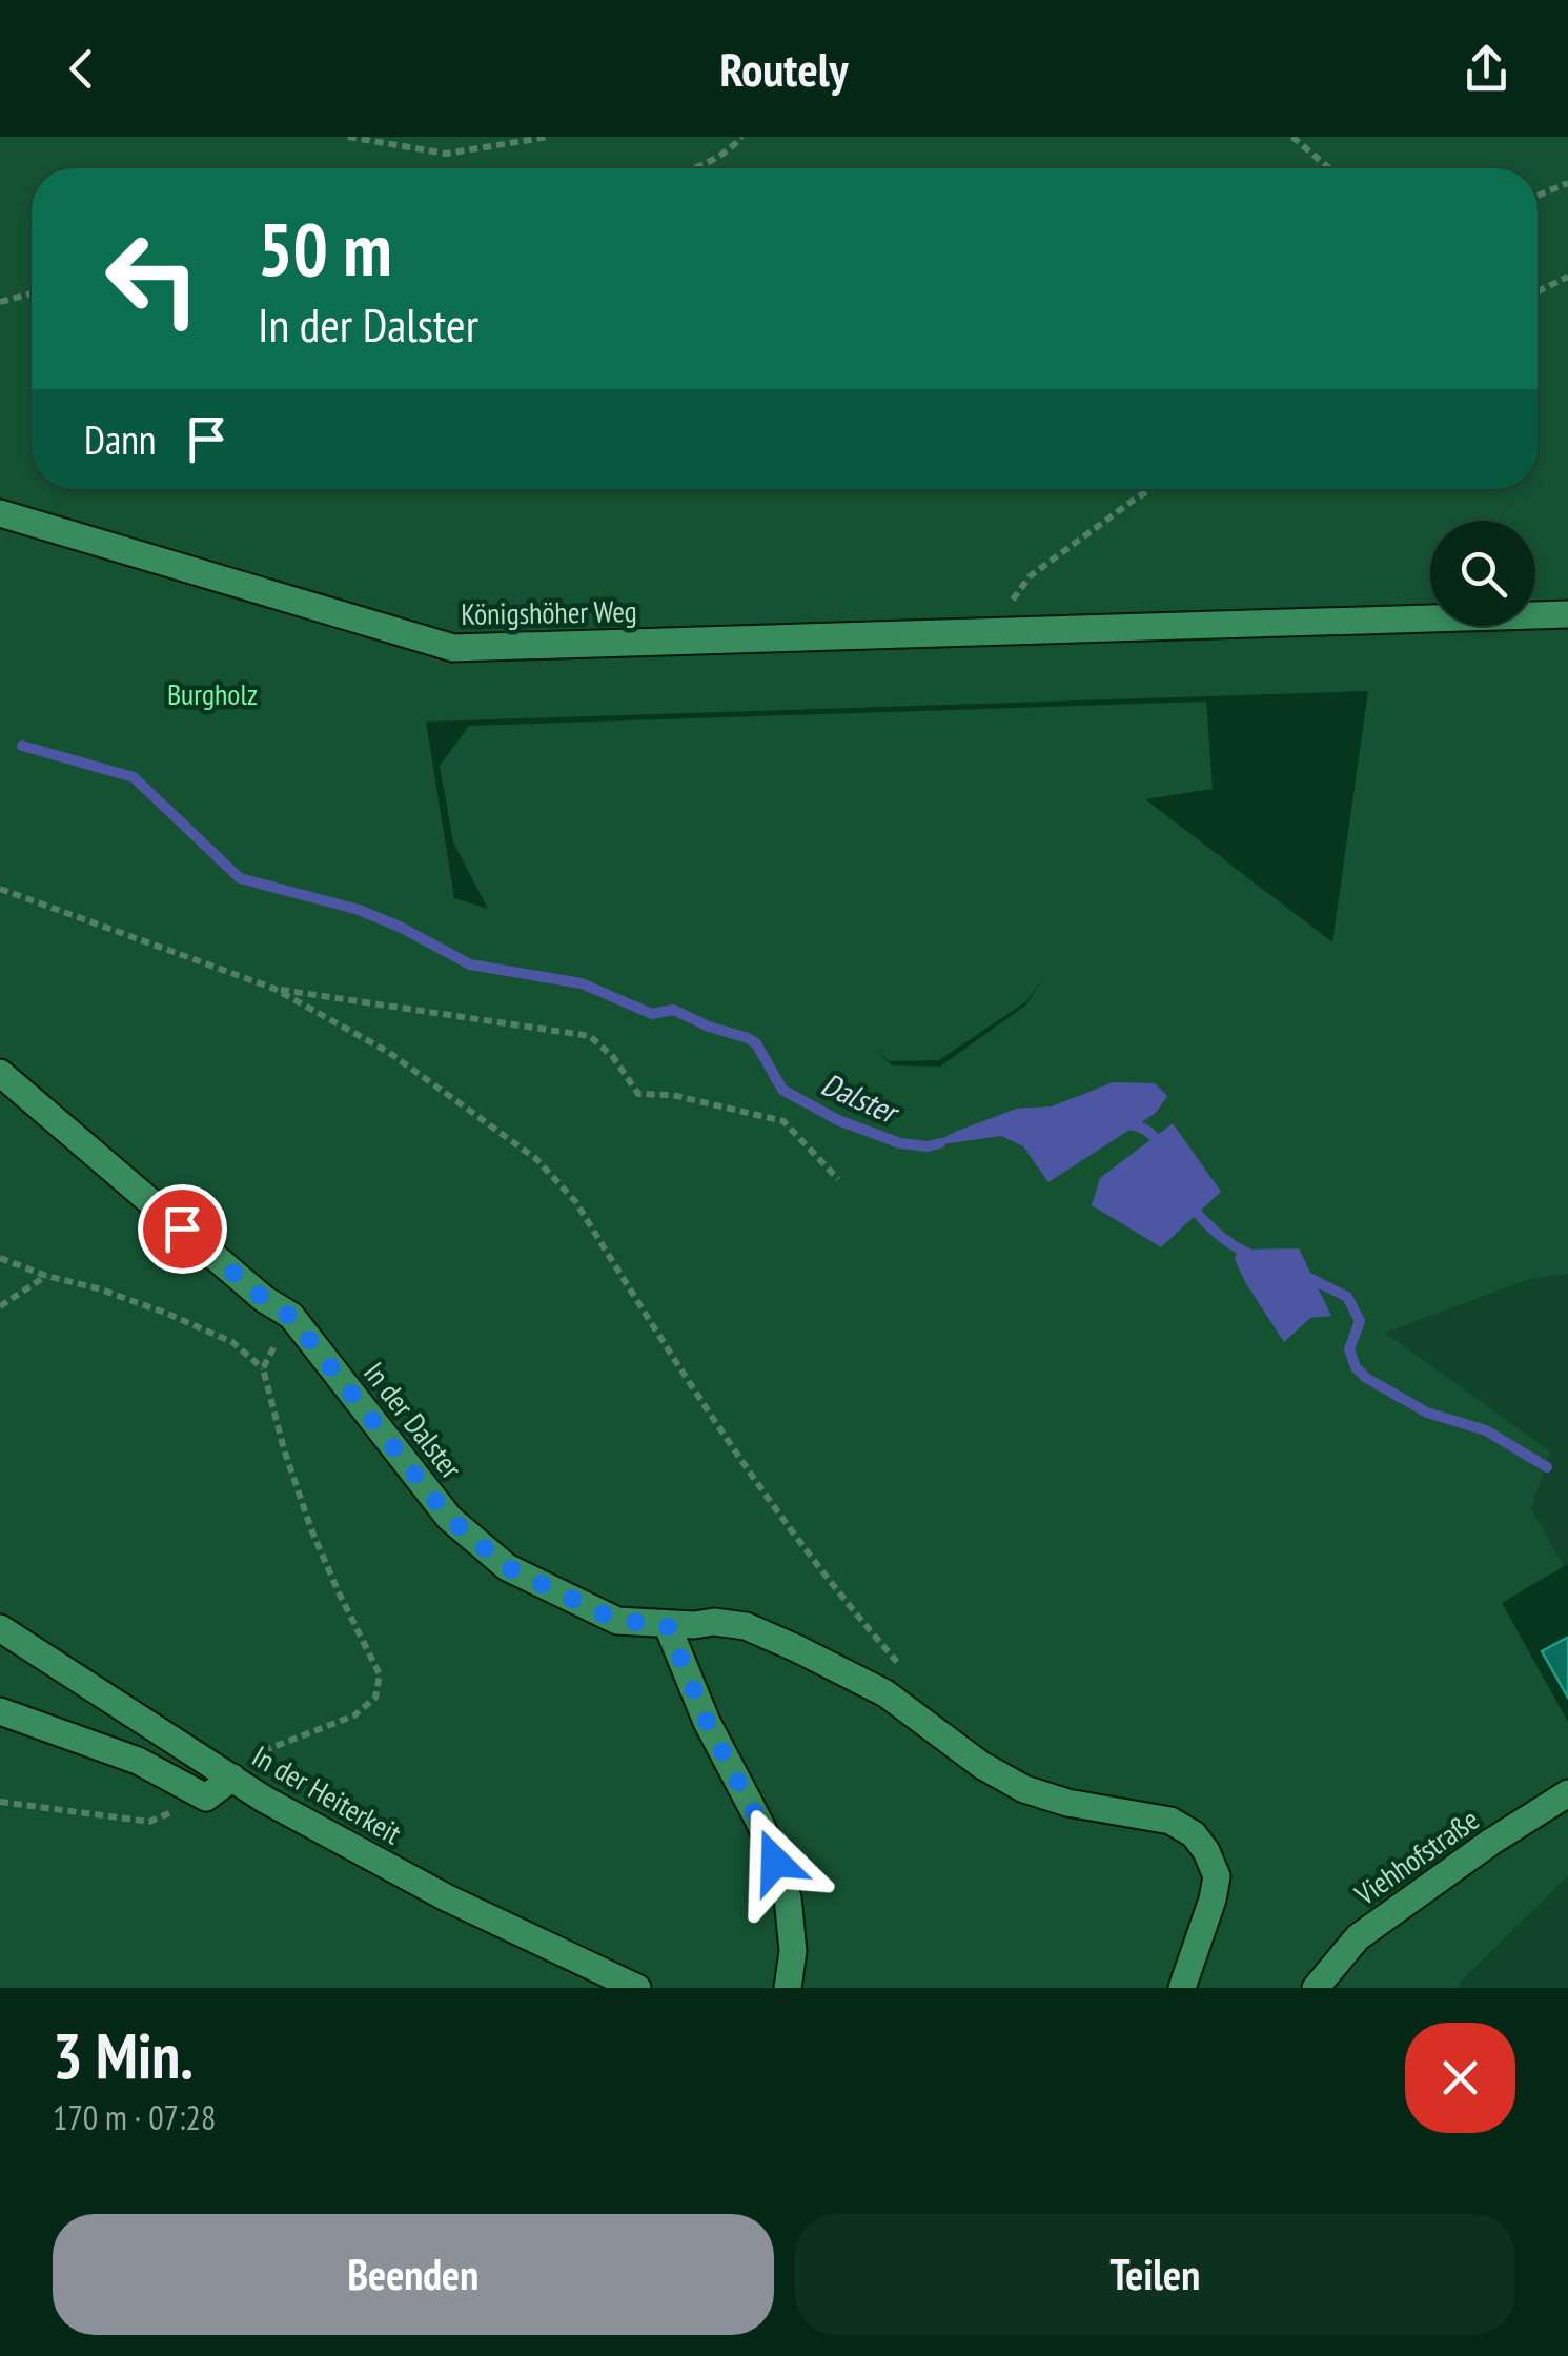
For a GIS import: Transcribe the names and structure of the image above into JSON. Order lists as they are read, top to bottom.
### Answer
{
  "streets": {
    "street": [
      "Königshöher Weg",
      "In der Dalster",
      "In der Heiterkeit",
      "Viehhofstraße"
    ]
  },
  "water": ["Dalster"],
  "parks": ["Burgholz"],
  "page": {
    "header": "Routely",
    "turn": ["50 m", "In der Dalster"],
    "then": "Dann",
    "heading": ["3 Min.", "170 m · 07:28"],
    "buttons": ["Beenden", "Teilen"]
  }
}
